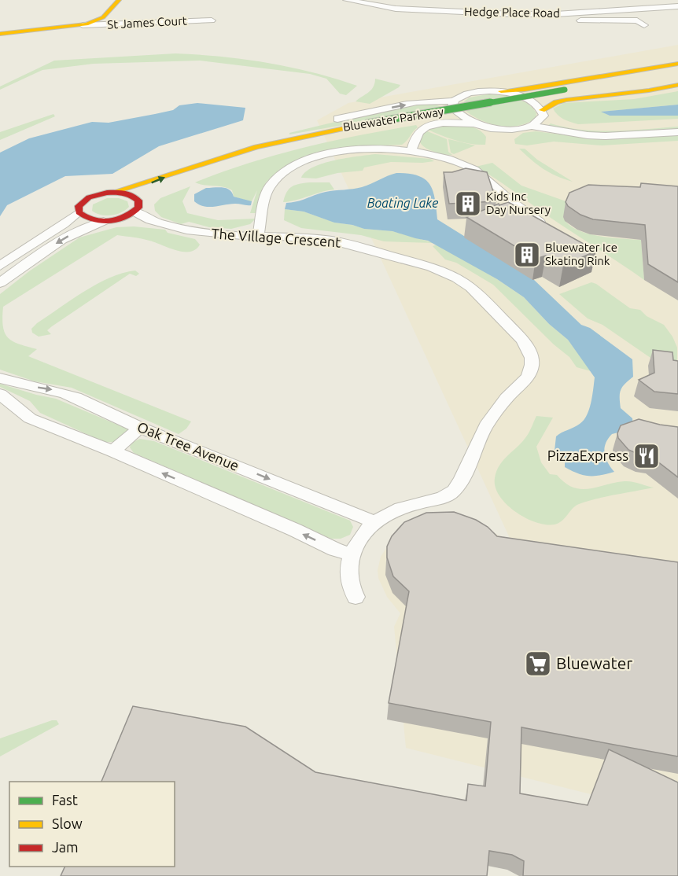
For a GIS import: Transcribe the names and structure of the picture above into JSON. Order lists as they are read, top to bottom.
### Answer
{
  "streets": {
    "street": [
      "Hedge Place Road",
      "St James Court",
      "Bluewater Parkway",
      "The Village Crescent",
      "Oak Tree Avenue"
    ]
  },
  "crossings": [
    ["Bluewater Parkway", "The Village Crescent"],
    ["The Village Crescent", "Oak Tree Avenue"]
  ],
  "water": ["Boating Lake"],
  "places": {
    "building": ["Kids Inc Day Nursery", "Bluewater Ice Skating Rink"],
    "restaurant": ["PizzaExpress"],
    "supermarket": ["Bluewater"]
  },
  "legend": ["Fast", "Slow", "Jam"]
}
